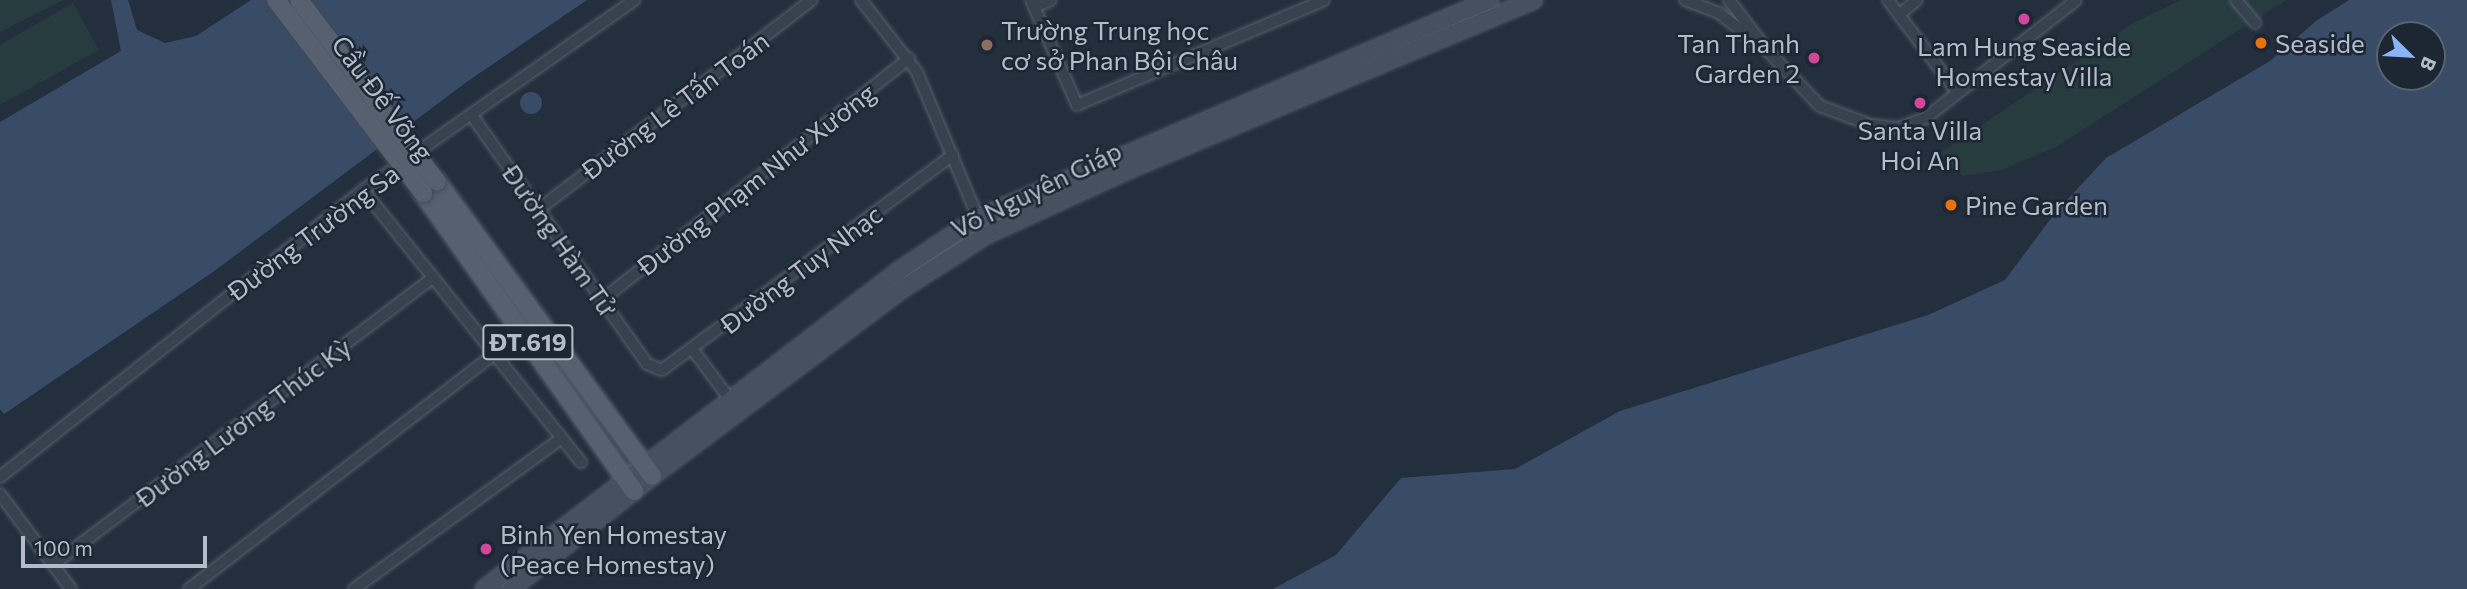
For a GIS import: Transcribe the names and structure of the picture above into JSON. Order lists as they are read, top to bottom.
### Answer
{
  "streets": {
    "main road": ["Cầu Đế Võng", "Võ Nguyên Giáp", "ĐT.619"],
    "street": [
      "Đường Lê Tấn Toán",
      "Đường Phạm Như Xương",
      "Đường Trường Sa",
      "Đường Hàm Tử",
      "Đường Tuy Nhạc",
      "Đường Lương Thúc Kỳ"
    ]
  },
  "crossings": [
    ["Cầu Đế Võng", "ĐT.619"],
    ["Đường Lê Tấn Toán", "Đường Hàm Tử"],
    ["Đường Phạm Như Xương", "Đường Hàm Tử"],
    ["Võ Nguyên Giáp", "ĐT.619"],
    ["Đường Trường Sa", "Đường Hàm Tử"],
    ["Đường Hàm Tử", "Đường Tuy Nhạc"]
  ],
  "places": [
    "Lam Hung Seaside Homestay Villa",
    "Seaside",
    "Trường Trung học cơ sở Phan Bội Châu",
    "Tan Thanh Garden 2",
    "Santa Villa Hoi An",
    "Pine Garden",
    "Binh Yen Homestay (Peace Homestay)"
  ],
  "scale_bar": "100 m",
  "north": "bottom right"
}
